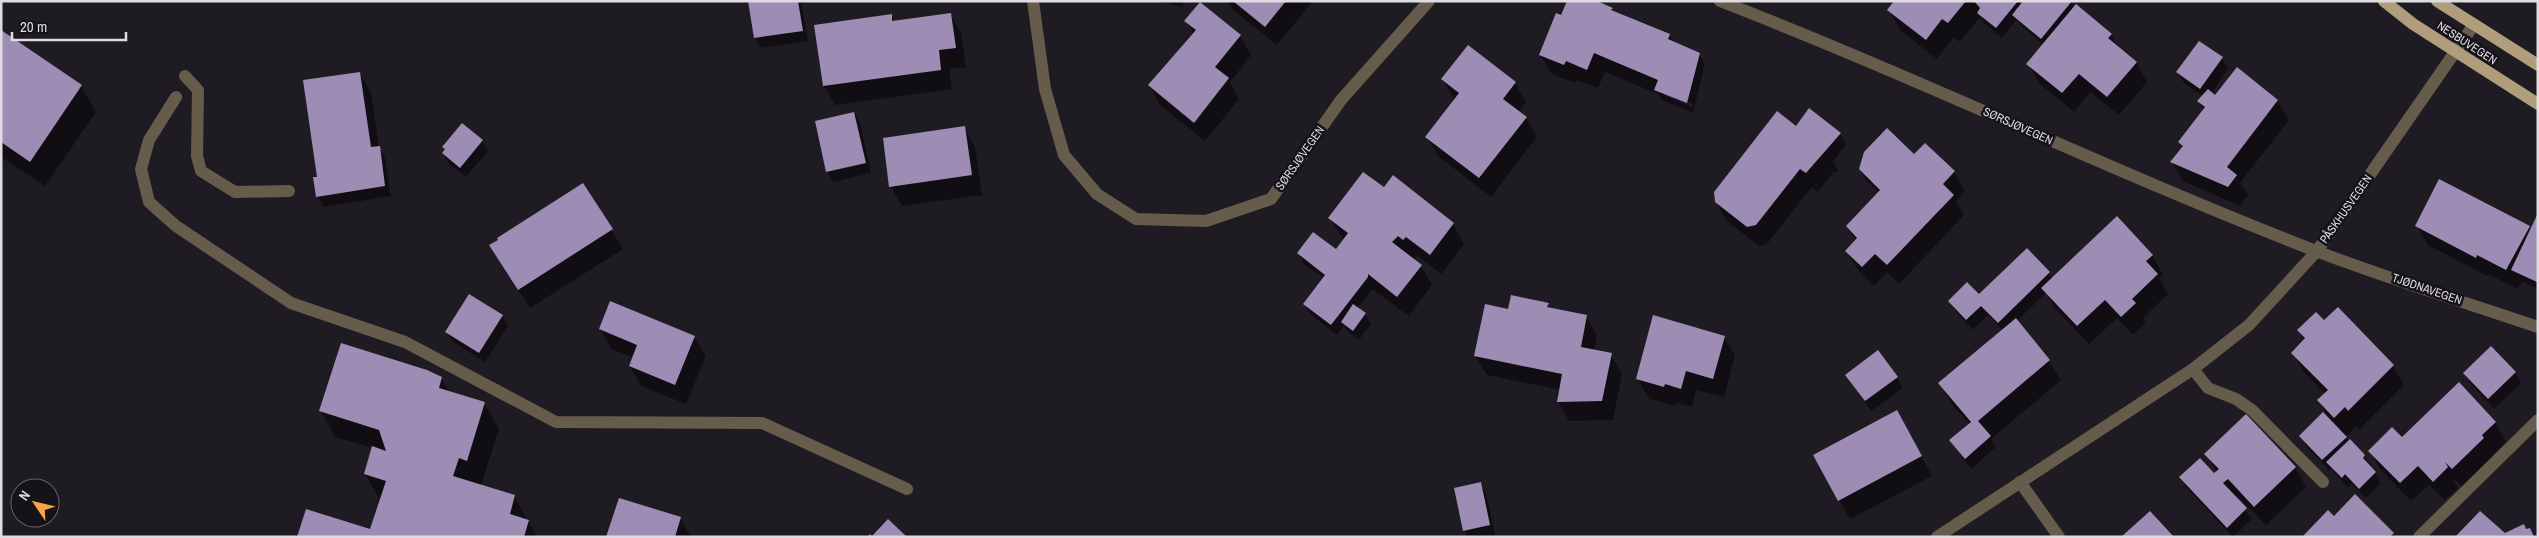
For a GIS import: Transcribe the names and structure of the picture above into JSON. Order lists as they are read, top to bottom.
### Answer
{
  "streets": {
    "main road": ["NESBUVEGEN"],
    "street": ["SØRSJØVEGEN", "PÅSKHUSVEGEN", "TJØDNAVEGEN"]
  },
  "crossings": [
    ["NESBUVEGEN", "PÅSKHUSVEGEN"],
    ["SØRSJØVEGEN", "PÅSKHUSVEGEN"],
    ["SØRSJØVEGEN", "TJØDNAVEGEN"],
    ["PÅSKHUSVEGEN", "TJØDNAVEGEN"]
  ],
  "scale_bar": "20 m",
  "north": "top left"
}
